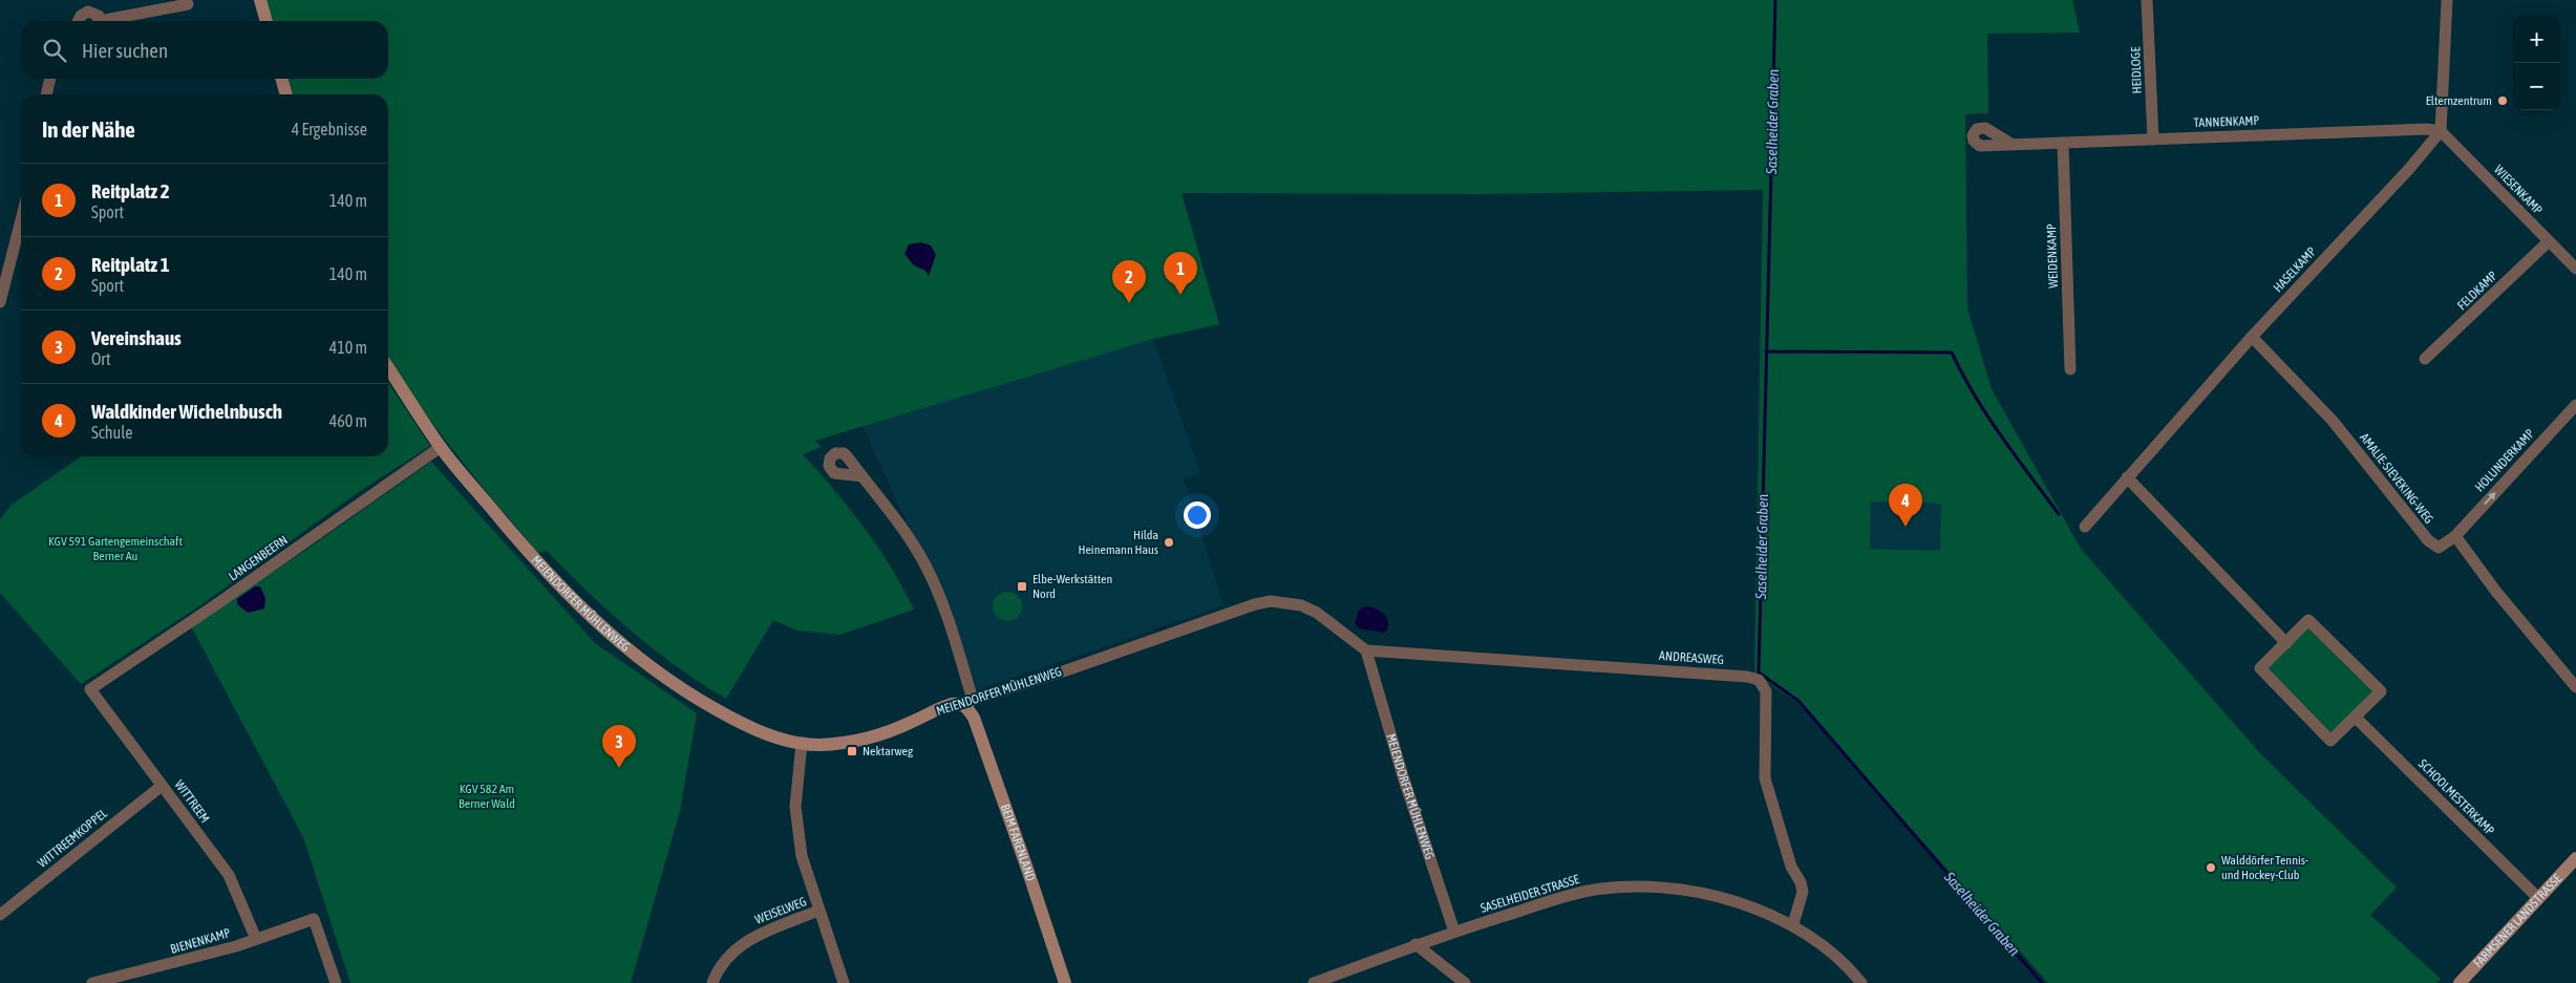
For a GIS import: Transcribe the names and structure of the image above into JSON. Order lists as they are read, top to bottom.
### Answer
{
  "streets": {
    "street": [
      "HEIDLOGE",
      "TANNENKAMP",
      "WIESENKAMP",
      "WEIDENKAMP",
      "HASELKAMP",
      "FELDKAMP",
      "HOLUNDERKAMP",
      "AMALIE-SIEVEKING-WEG",
      "LANGENBEERN",
      "MEIENDORFER MÜHLENWEG",
      "ANDREASWEG",
      "SCHOOLMESTERKAMP",
      "WITTREEM",
      "WITTREEMKOPPEL",
      "BEIM FARENLAND",
      "SASELHEIDER STRASSE",
      "WEISELWEG",
      "FARMSENER LANDSTRASSE",
      "BIENENKAMP"
    ]
  },
  "crossings": [
    ["HEIDLOGE", "TANNENKAMP"],
    ["TANNENKAMP", "WIESENKAMP"],
    ["TANNENKAMP", "WEIDENKAMP"],
    ["TANNENKAMP", "HASELKAMP"],
    ["WIESENKAMP", "HASELKAMP"],
    ["WIESENKAMP", "FELDKAMP"],
    ["HASELKAMP", "AMALIE-SIEVEKING-WEG"],
    ["HOLUNDERKAMP", "AMALIE-SIEVEKING-WEG"],
    ["LANGENBEERN", "MEIENDORFER MÜHLENWEG"],
    ["LANGENBEERN", "WITTREEM"],
    ["MEIENDORFER MÜHLENWEG", "ANDREASWEG"],
    ["MEIENDORFER MÜHLENWEG", "BEIM FARENLAND"],
    ["MEIENDORFER MÜHLENWEG", "SASELHEIDER STRASSE"],
    ["ANDREASWEG", "SASELHEIDER STRASSE"],
    ["SCHOOLMESTERKAMP", "FARMSENER LANDSTRASSE"],
    ["WITTREEM", "WITTREEMKOPPEL"],
    ["WITTREEM", "BIENENKAMP"]
  ],
  "one_way": ["HOLUNDERKAMP"],
  "water": ["Saselheider Graben"],
  "parks": ["KGV 591 Gartengemeinschaft Berner Au", "KGV 582 Am Berner Wald"],
  "places": {
    "other": ["Elternzentrum", "Hilda Heinemann Haus", "Walddörfer Tennis- und Hockey-Club"],
    "transit": ["Elbe-Werkstätten Nord", "Nektarweg"]
  },
  "page": {
    "map_buttons": ["+", "−"],
    "search": "Hier suchen",
    "heading": ["In der Nähe", "4 Ergebnisse"],
    "list": [
      {
        "mark": "1",
        "name": "Reitplatz 2",
        "note": "Sport",
        "value": "140 m"
      },
      {
        "mark": "2",
        "name": "Reitplatz 1",
        "note": "Sport",
        "value": "140 m"
      },
      {
        "mark": "3",
        "name": "Vereinshaus",
        "note": "Ort",
        "value": "410 m"
      },
      {
        "mark": "4",
        "name": "Waldkinder Wichelnbusch",
        "note": "Schule",
        "value": "460 m"
      }
    ],
    "pins": [
      "1",
      "2",
      "4",
      "3"
    ]
  }
}
